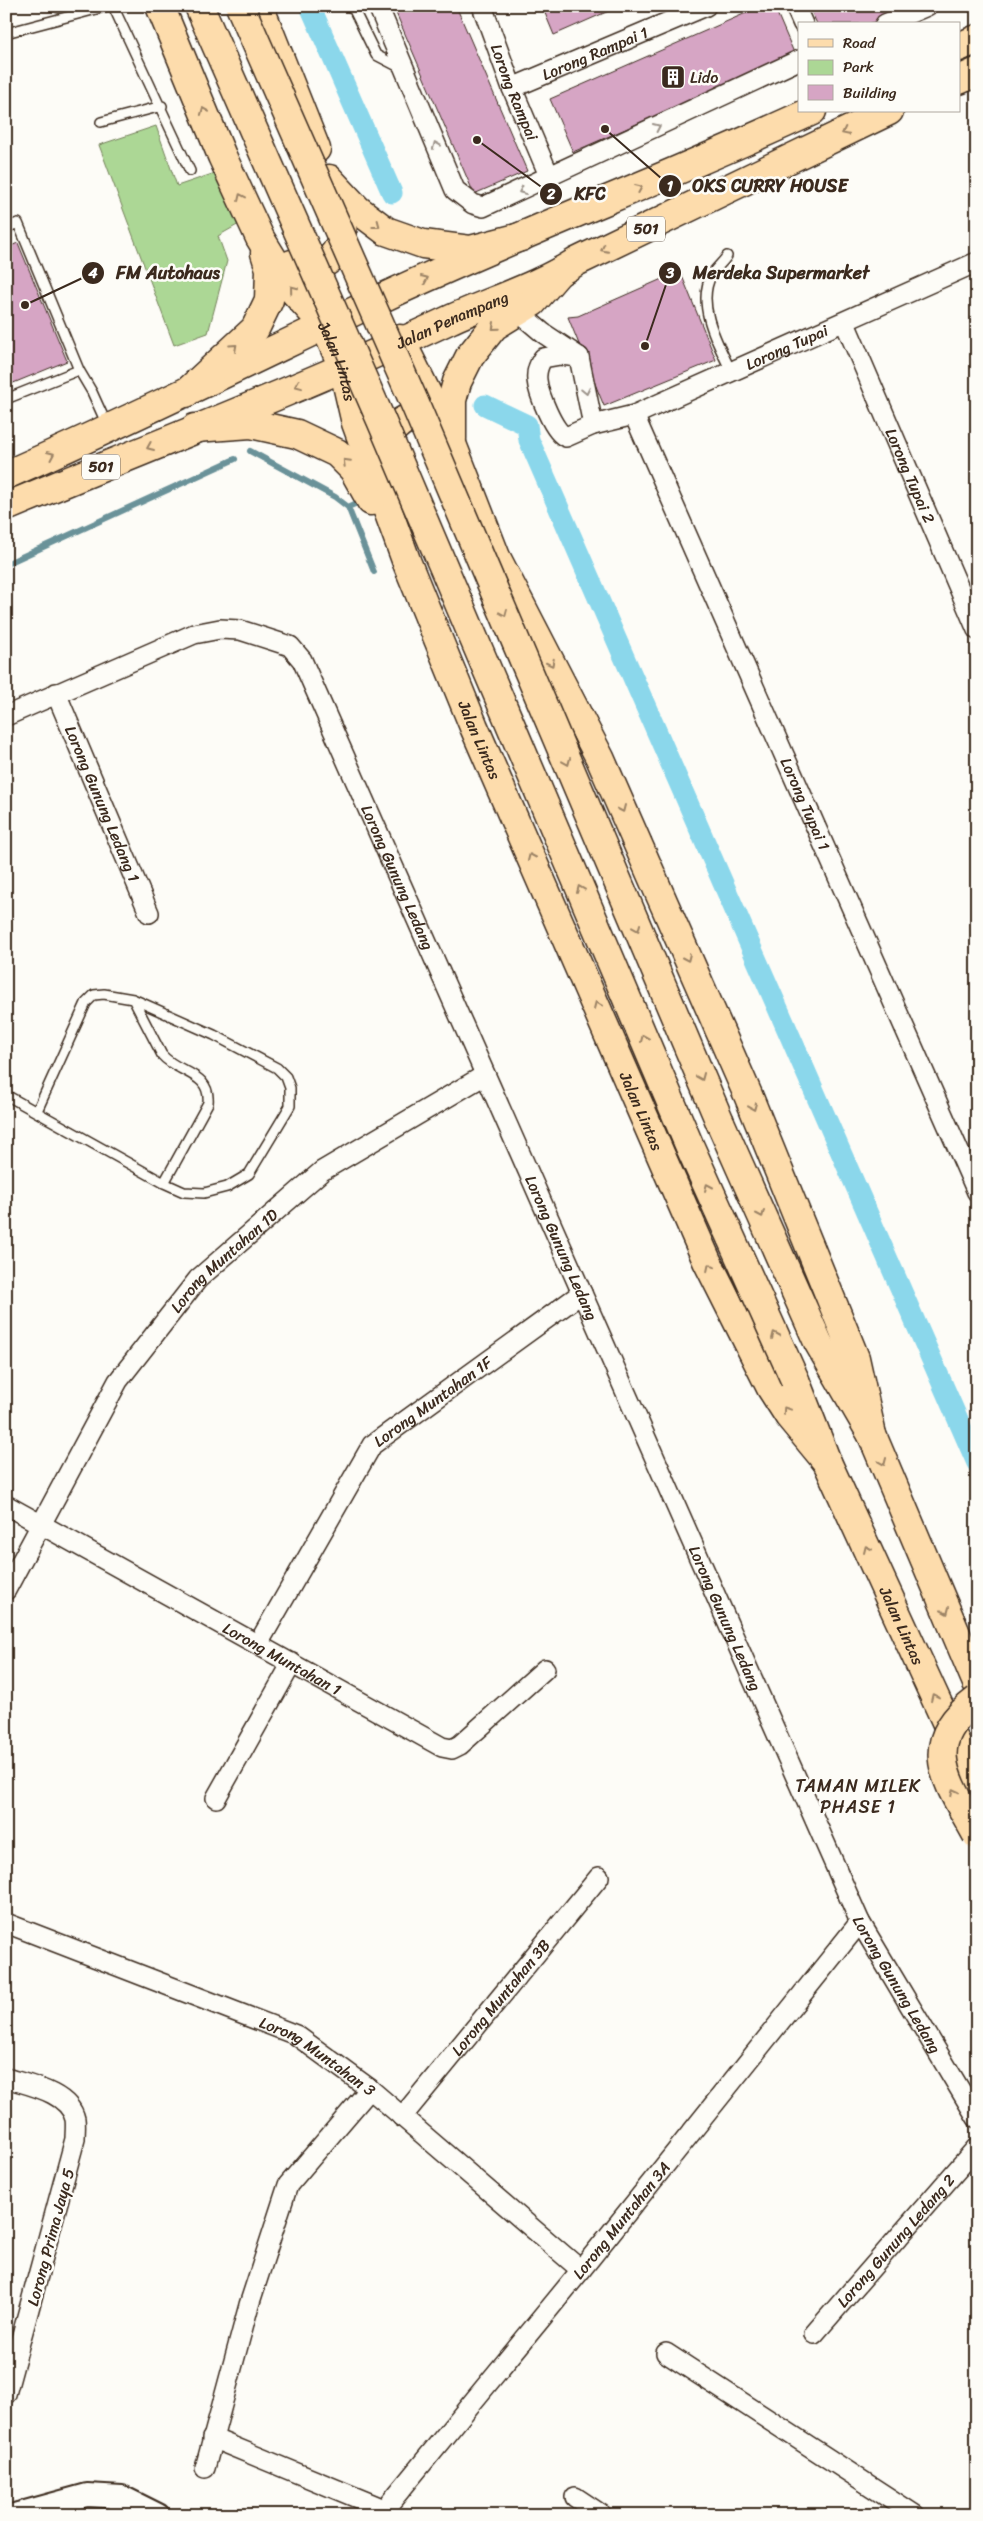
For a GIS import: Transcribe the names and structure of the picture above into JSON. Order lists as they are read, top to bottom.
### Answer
{
  "streets": {
    "main road": ["501", "Jalan Penampang", "Jalan Lintas"],
    "street": [
      "Lorong Rampai 1",
      "Lorong Rampai",
      "Lorong Tupai",
      "Lorong Tupai 2",
      "Lorong Gunung Ledang 1",
      "Lorong Tupai 1",
      "Lorong Gunung Ledang",
      "Lorong Muntahan 1D",
      "Lorong Muntahan 1F",
      "Lorong Muntahan 1",
      "Lorong Muntahan 3B",
      "Lorong Muntahan 3",
      "Lorong Muntahan 3A",
      "Lorong Prima Jaya 5",
      "Lorong Gunung Ledang 2"
    ]
  },
  "crossings": [
    ["Lorong Rampai 1", "Lorong Rampai"],
    ["501", "Jalan Lintas"],
    ["Jalan Penampang", "Jalan Lintas"],
    ["Lorong Tupai", "Lorong Tupai 2"],
    ["Lorong Tupai", "Lorong Tupai 1"],
    ["Lorong Gunung Ledang 1", "Lorong Gunung Ledang"],
    ["Lorong Gunung Ledang", "Lorong Muntahan 1D"],
    ["Lorong Gunung Ledang", "Lorong Muntahan 1F"],
    ["Lorong Gunung Ledang", "Lorong Muntahan 3A"],
    ["Lorong Muntahan 1D", "Lorong Muntahan 1"],
    ["Lorong Muntahan 1F", "Lorong Muntahan 1"],
    ["Lorong Muntahan 3B", "Lorong Muntahan 3"],
    ["Lorong Muntahan 3", "Lorong Muntahan 3A"]
  ],
  "districts": ["TAMAN MILEK PHASE 1"],
  "places": {
    "building": ["Lido"],
    "other": [
      "OKS CURRY HOUSE",
      "KFC",
      "FM Autohaus",
      "Merdeka Supermarket"
    ]
  },
  "legend": ["Road", "Park", "Building"]
}
